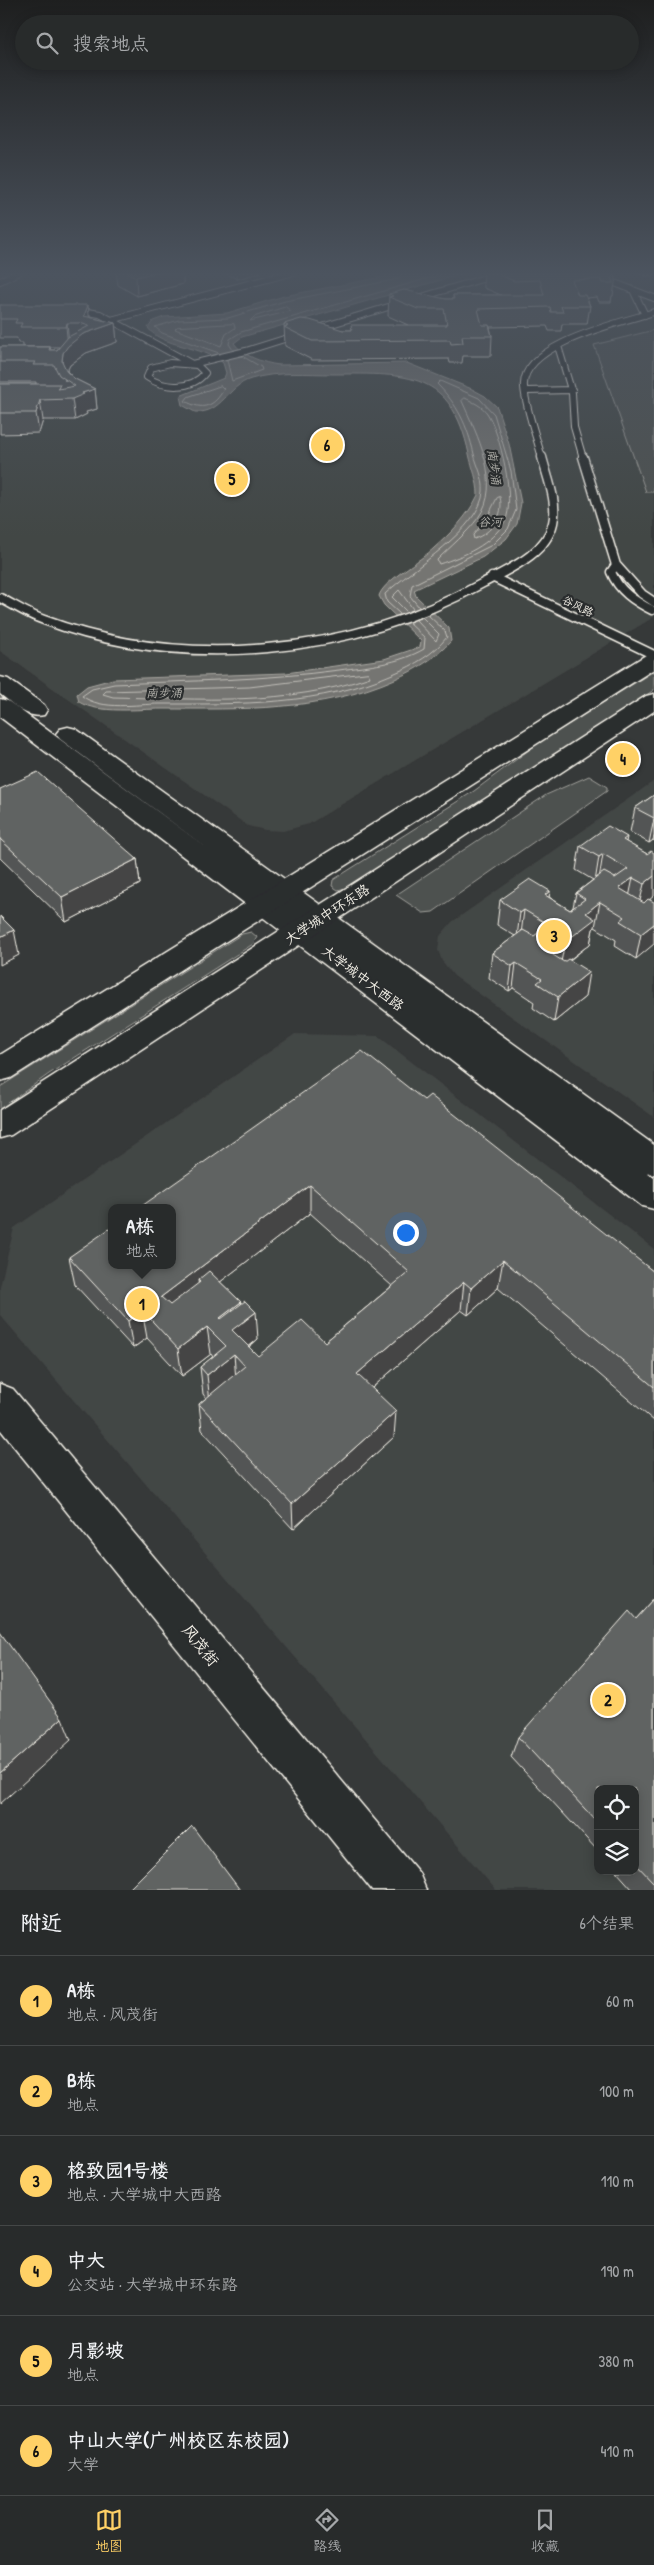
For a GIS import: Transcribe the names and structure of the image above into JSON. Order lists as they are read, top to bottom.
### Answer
{
  "streets": {
    "main road": ["大学城中环东路", "大学城中大西路", "风茂街"],
    "lane": ["谷风路"]
  },
  "crossings": [
    ["大学城中环东路", "大学城中大西路"]
  ],
  "water": ["南步涌", "谷河"],
  "page": {
    "search": "搜索地点",
    "pins": [
      "6",
      "5",
      "4",
      "3",
      "1",
      "2"
    ],
    "popup": ["A栋", "地点"],
    "heading": ["附近", "6个结果"],
    "list": [
      {
        "mark": "1",
        "name": "A栋",
        "note": "地点 · 风茂街",
        "value": "60 m"
      },
      {
        "mark": "2",
        "name": "B栋",
        "note": "地点",
        "value": "100 m"
      },
      {
        "mark": "3",
        "name": "格致园1号楼",
        "note": "地点 · 大学城中大西路",
        "value": "110 m"
      },
      {
        "mark": "4",
        "name": "中大",
        "note": "公交站 · 大学城中环东路",
        "value": "190 m"
      },
      {
        "mark": "5",
        "name": "月影坡",
        "note": "地点",
        "value": "380 m"
      },
      {
        "mark": "6",
        "name": "中山大学(广州校区东校园)",
        "note": "大学",
        "value": "410 m"
      }
    ],
    "nav": ["地图", "路线", "收藏"]
  }
}
